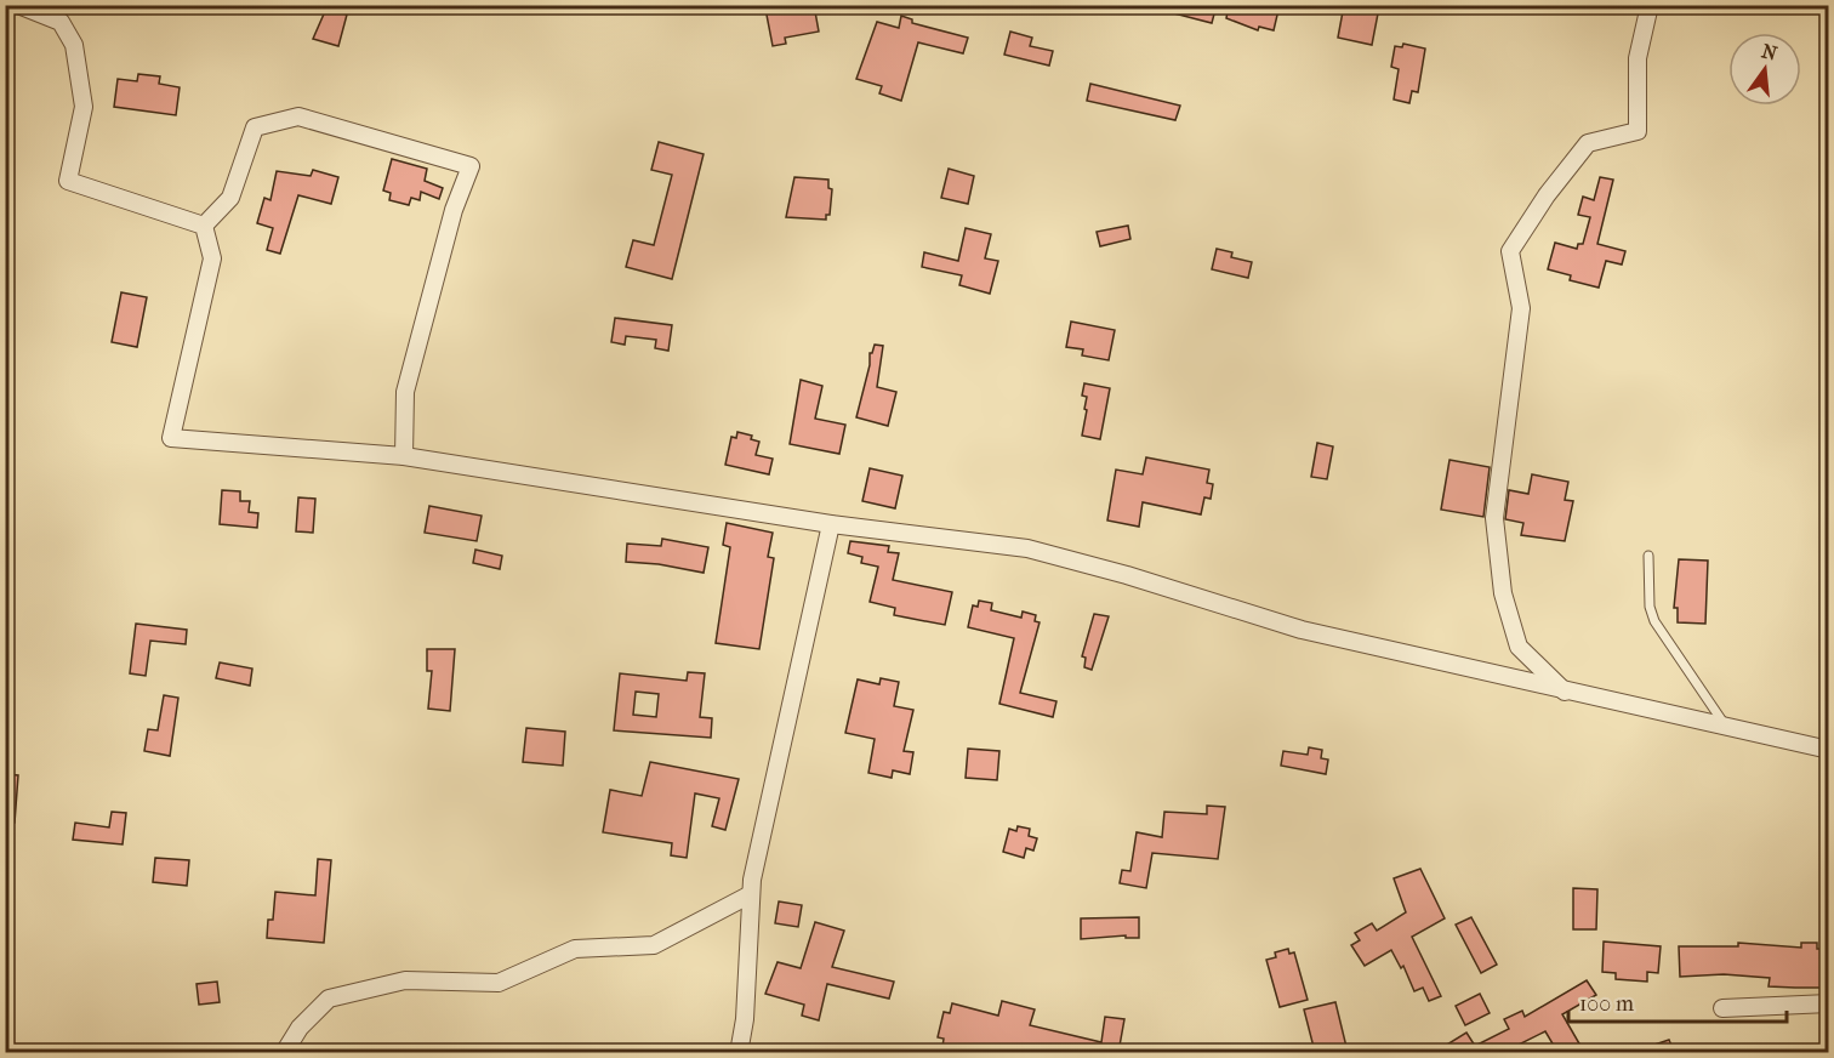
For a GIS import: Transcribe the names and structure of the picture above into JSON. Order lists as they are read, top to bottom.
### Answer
{
  "scale_bar": "100 m",
  "north": "top"
}
